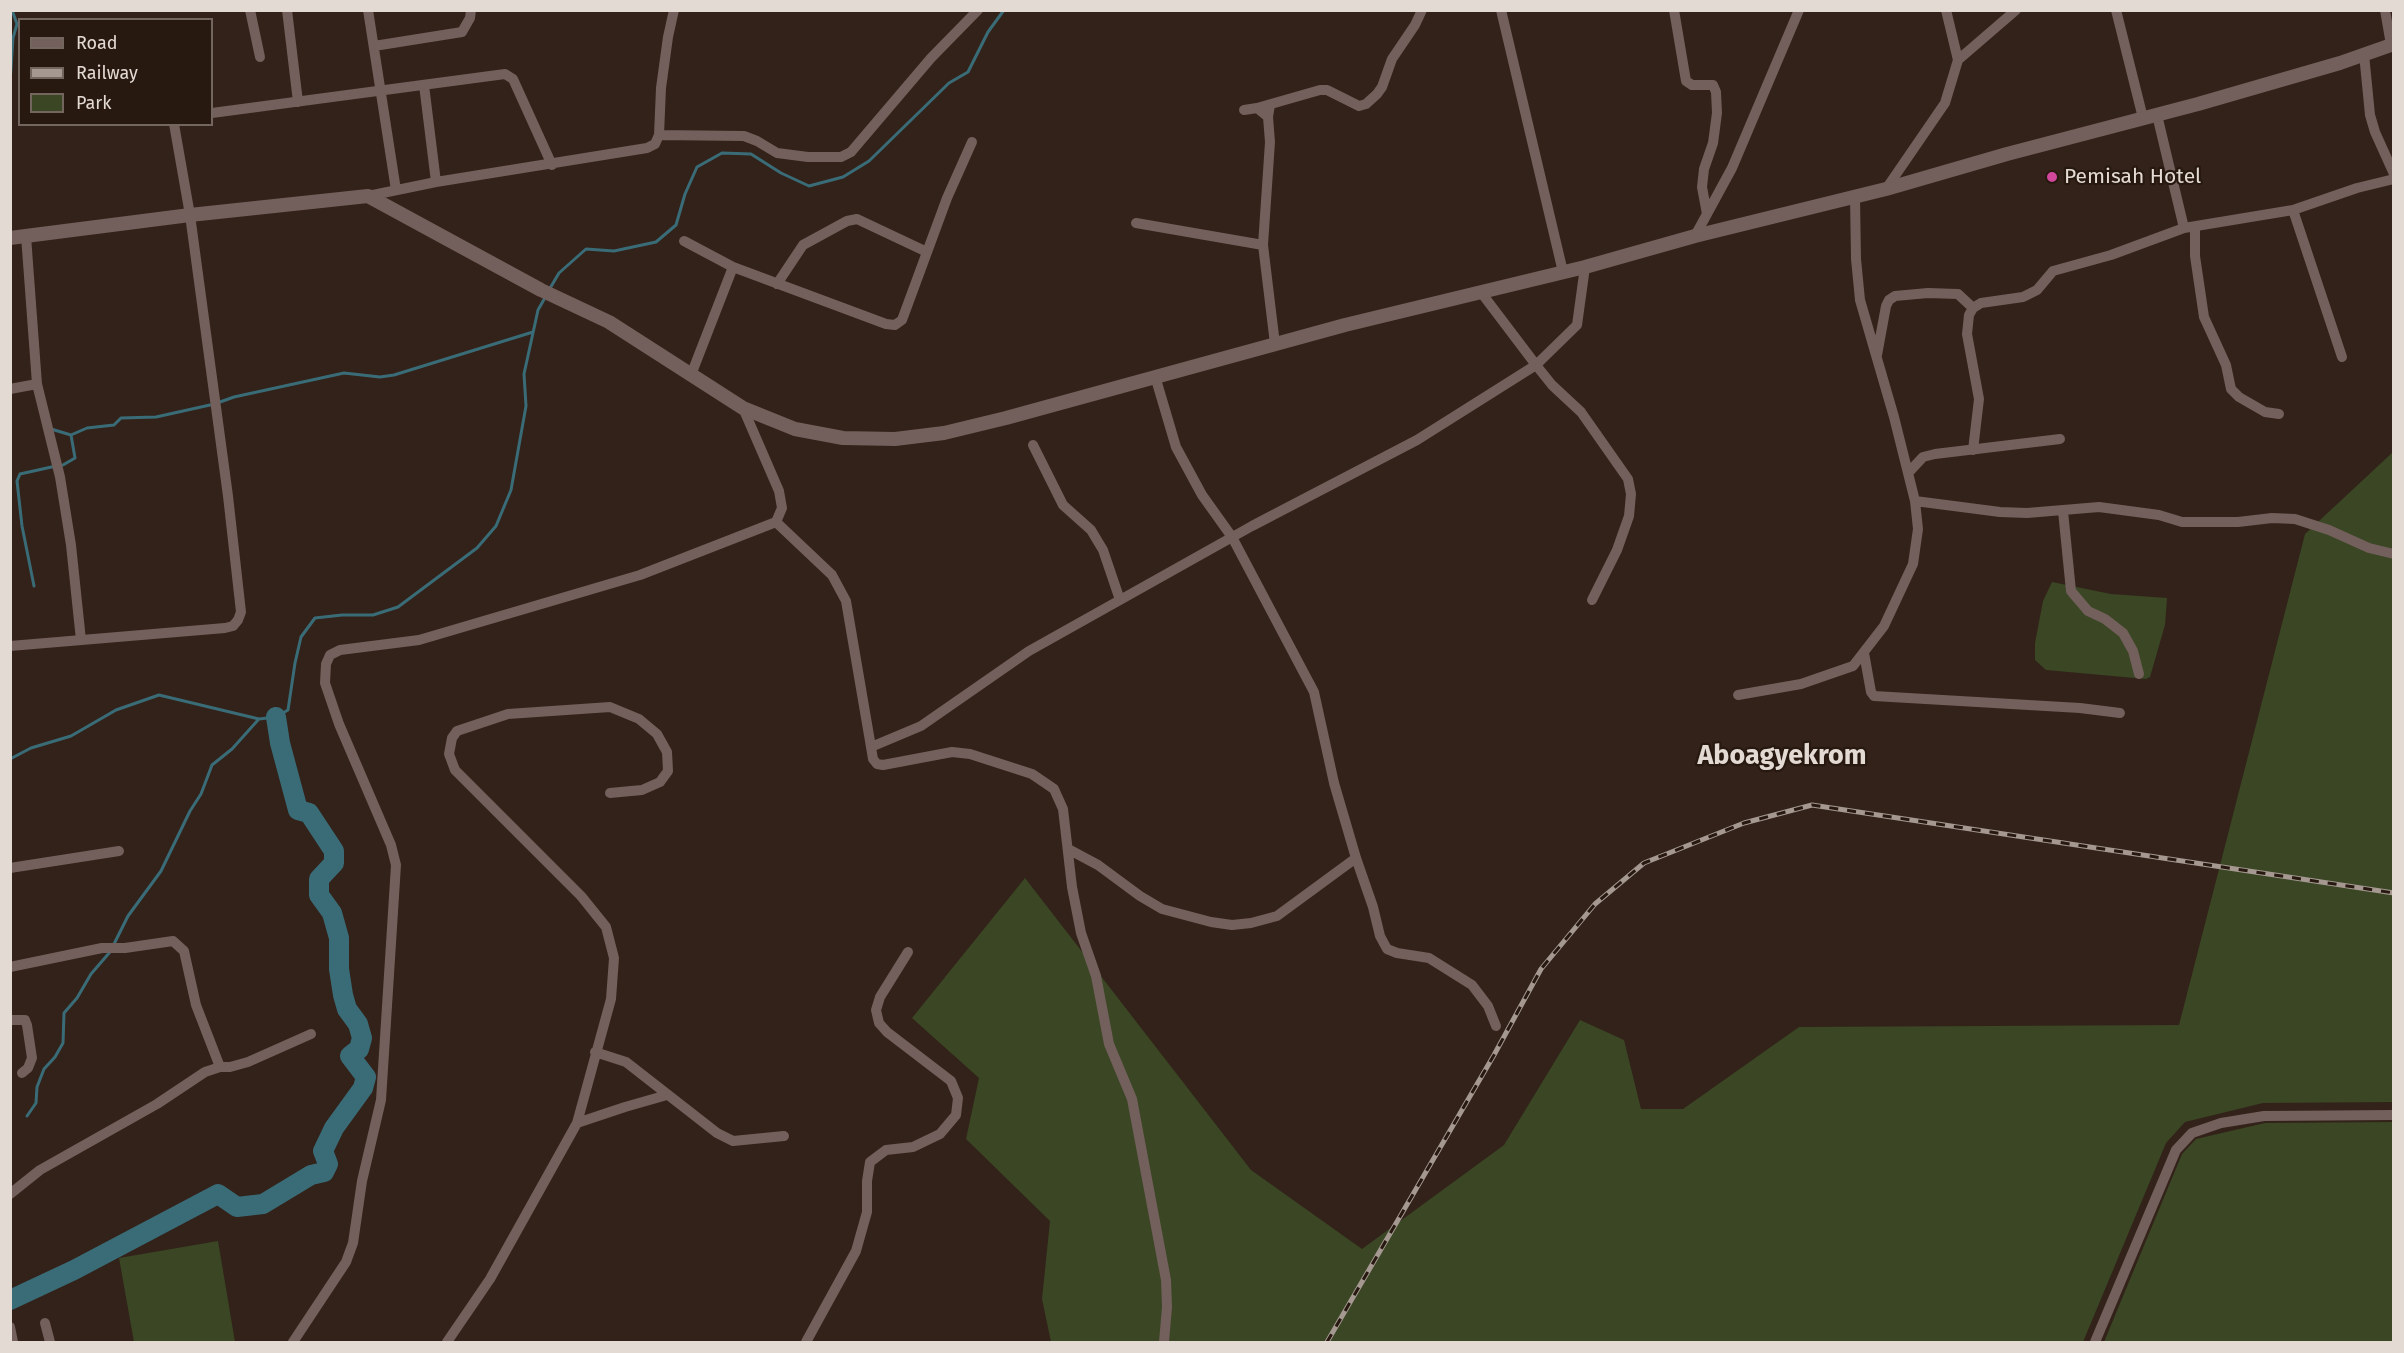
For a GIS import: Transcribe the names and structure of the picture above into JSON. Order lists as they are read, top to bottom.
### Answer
{
  "districts": ["Aboagyekrom"],
  "places": ["Pemisah Hotel"],
  "legend": ["Road", "Railway", "Park"]
}
